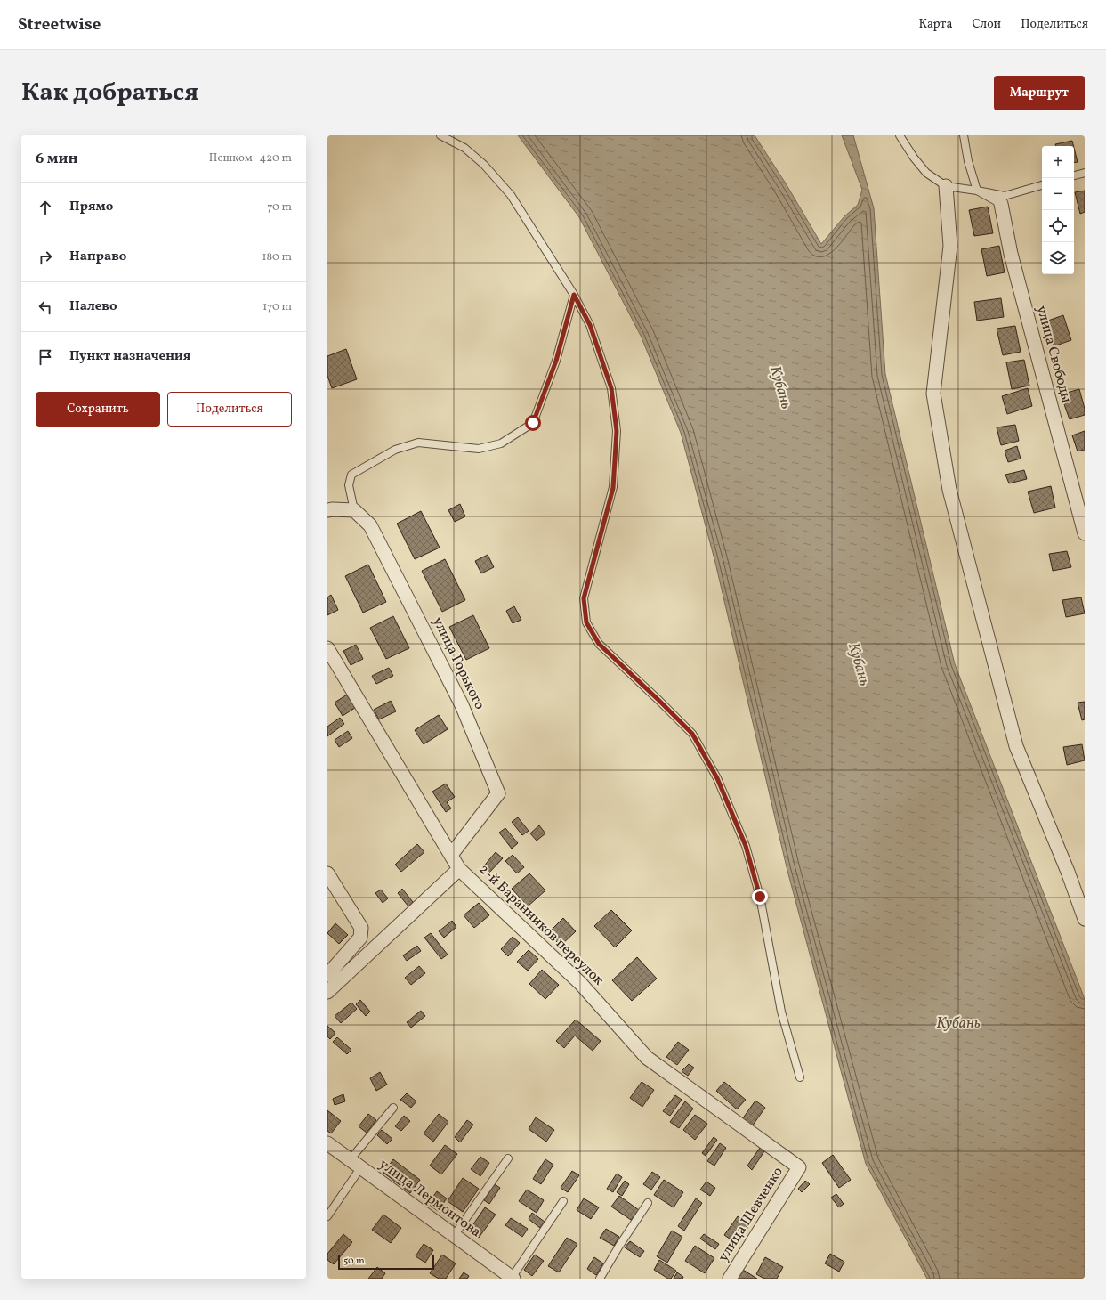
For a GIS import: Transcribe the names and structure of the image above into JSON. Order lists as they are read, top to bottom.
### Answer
{
  "streets": {
    "street": [
      "улица Свободы",
      "улица Горького",
      "2-й Баранников переулок",
      "улица Лермонтова",
      "улица Шевченко"
    ]
  },
  "crossings": [
    ["улица Горького", "2-й Баранников переулок"],
    ["2-й Баранников переулок", "улица Шевченко"]
  ],
  "water": ["Кубань"],
  "scale_bar": "50 m",
  "page": {
    "header": "Streetwise",
    "nav": ["Карта", "Слои", "Поделиться"],
    "title": "Как добраться",
    "buttons": [
      "Маршрут",
      ["Сохранить", "Поделиться"]
    ],
    "heading": ["6 мин", "Пешком · 420 m"],
    "map_buttons": ["+", "−"],
    "list": [
      ["Прямо", "70 m"],
      ["Направо", "180 m"],
      ["Налево", "170 m"],
      "Пункт назначения"
    ],
    "scale": "50 m"
  }
}
